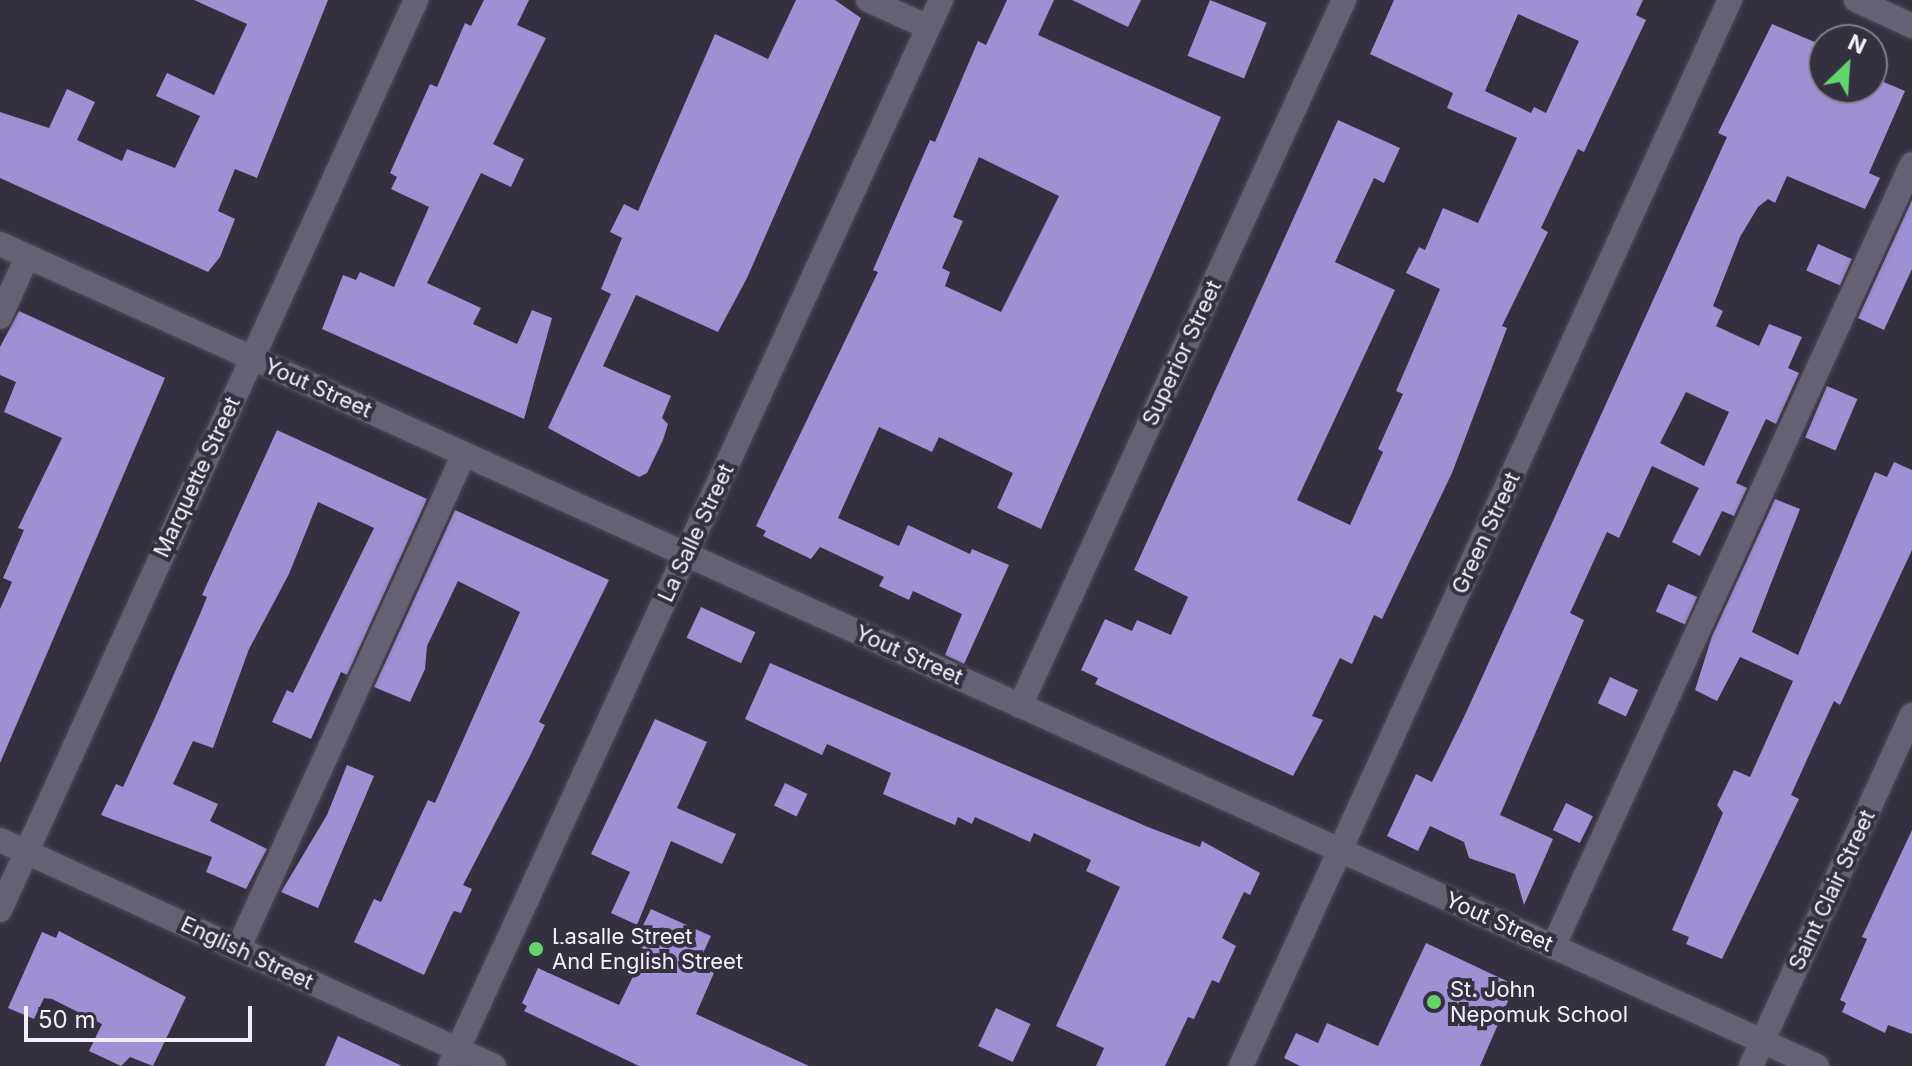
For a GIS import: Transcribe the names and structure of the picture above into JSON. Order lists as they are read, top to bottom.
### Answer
{
  "streets": {
    "street": [
      "Superior Street",
      "Yout Street",
      "Marquette Street",
      "La Salle Street",
      "Green Street",
      "Saint Clair Street",
      "English Street"
    ]
  },
  "crossings": [
    ["Superior Street", "Yout Street"],
    ["Yout Street", "Marquette Street"],
    ["Yout Street", "La Salle Street"],
    ["Yout Street", "Green Street"],
    ["Yout Street", "Saint Clair Street"],
    ["Marquette Street", "English Street"],
    ["La Salle Street", "English Street"]
  ],
  "places": ["Lasalle Street And English Street", "St. John Nepomuk School"],
  "scale_bar": "50 m",
  "north": "top right"
}
